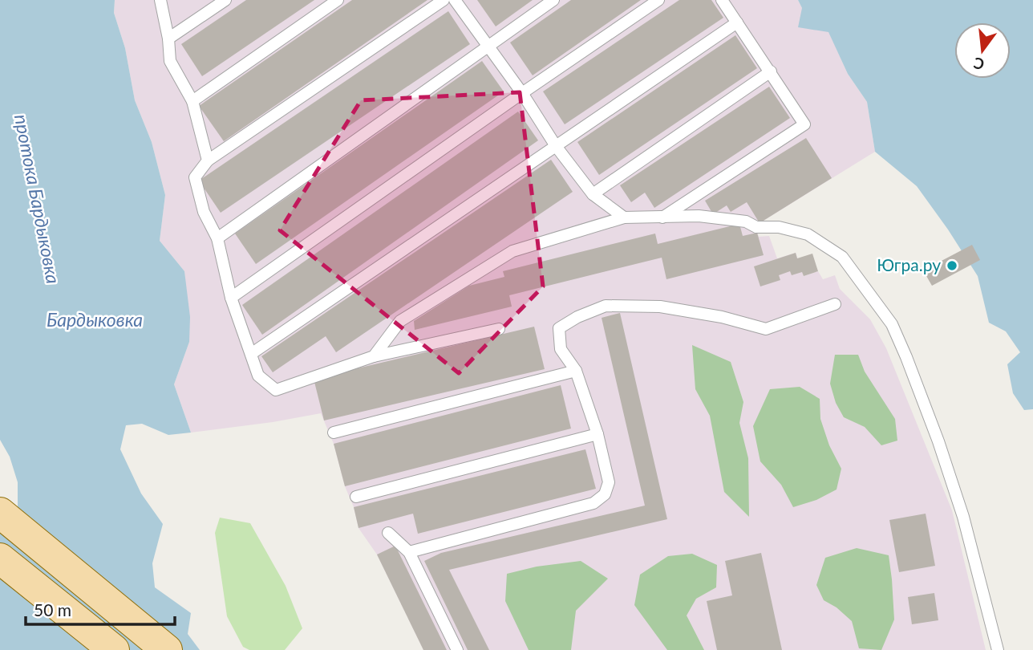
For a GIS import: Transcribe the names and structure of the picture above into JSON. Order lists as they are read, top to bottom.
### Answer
{
  "water": ["протока Бардыковка", "Бардыковка"],
  "places": ["Югра.ру"],
  "scale_bar": "50 m",
  "north": "bottom"
}
